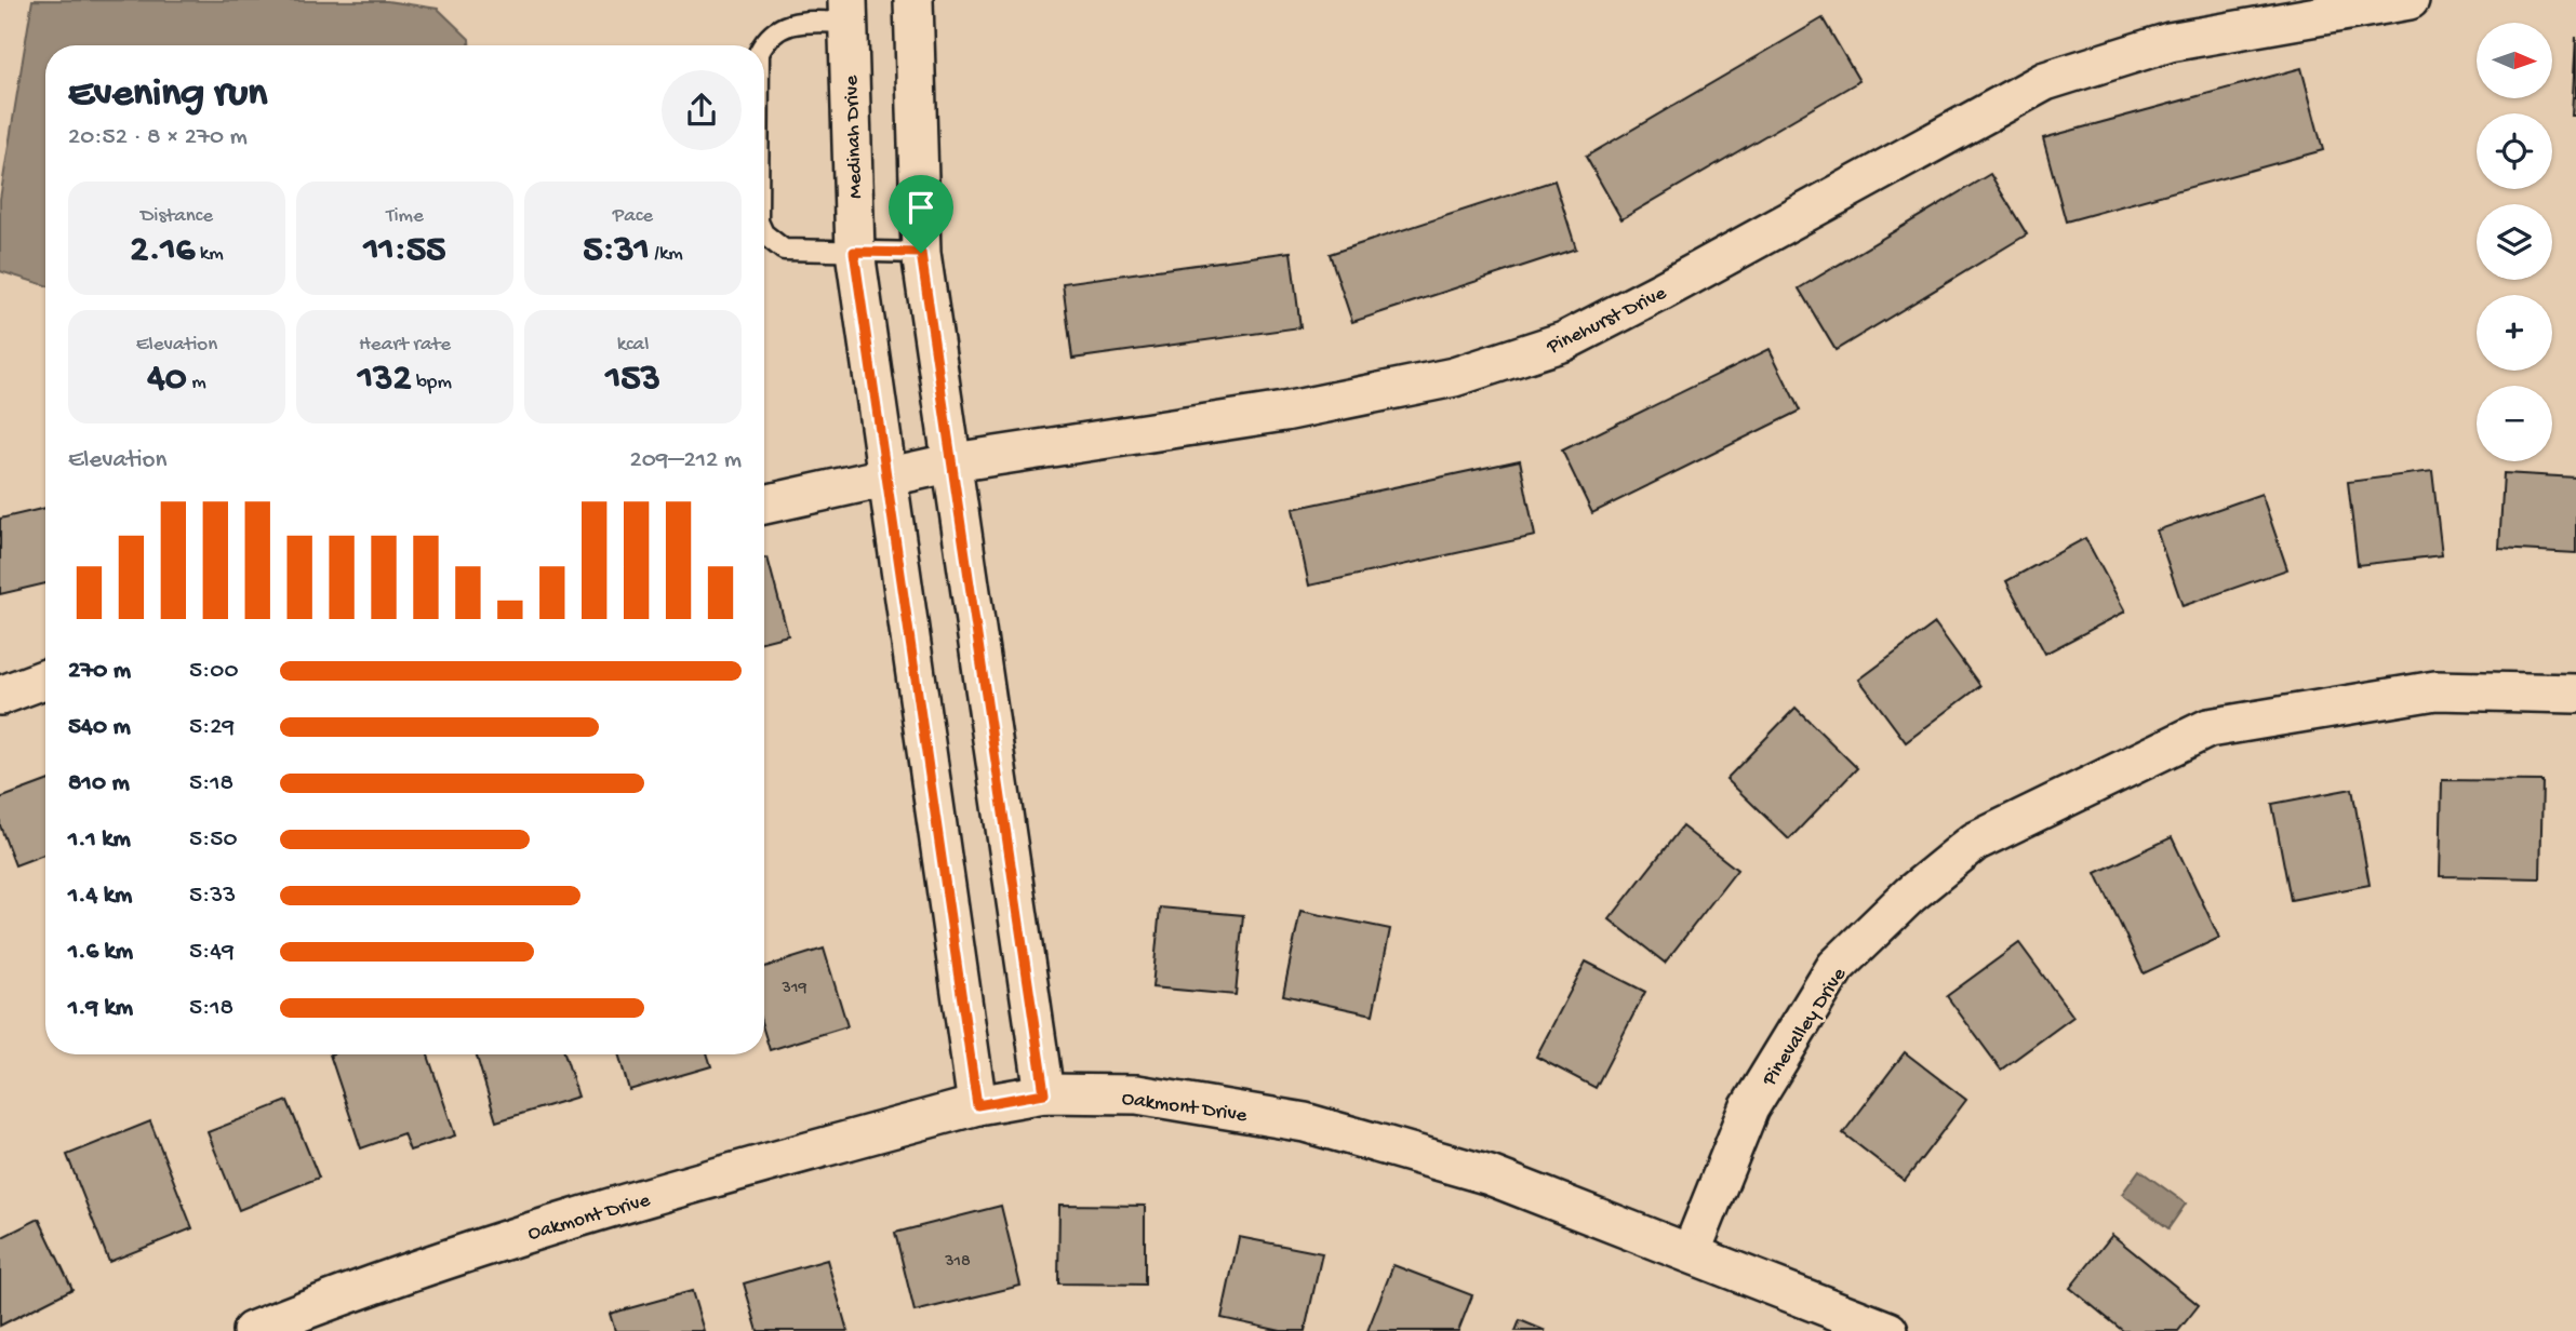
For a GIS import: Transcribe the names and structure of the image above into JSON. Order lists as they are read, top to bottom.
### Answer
{
  "streets": {
    "street": [
      "Medinah Drive",
      "Pinehurst Drive",
      "Pinevalley Drive",
      "Oakmont Drive"
    ]
  },
  "crossings": [
    ["Medinah Drive", "Pinehurst Drive"],
    ["Medinah Drive", "Oakmont Drive"],
    ["Pinevalley Drive", "Oakmont Drive"]
  ],
  "house_numbers": ["319", "318"],
  "north": "right",
  "page": {
    "map_buttons": ["+", "−"],
    "heading": ["Evening run", "20:52 · 8 × 270 m"],
    "stats": [
      ["Distance", "2.16 km"],
      ["Time", "11:55"],
      ["Pace", "5:31 /km"],
      ["Elevation", "40 m"],
      ["Heart rate", "132 bpm"],
      ["kcal", "153"]
    ],
    "chart": ["Elevation", "209–212 m"],
    "list": [
      {
        "name": "270 m",
        "note": "5:00"
      },
      {
        "name": "540 m",
        "note": "5:29"
      },
      {
        "name": "810 m",
        "note": "5:18"
      },
      {
        "name": "1.1 km",
        "note": "5:50"
      },
      {
        "name": "1.4 km",
        "note": "5:33"
      },
      {
        "name": "1.6 km",
        "note": "5:49"
      },
      {
        "name": "1.9 km",
        "note": "5:18"
      }
    ]
  }
}
